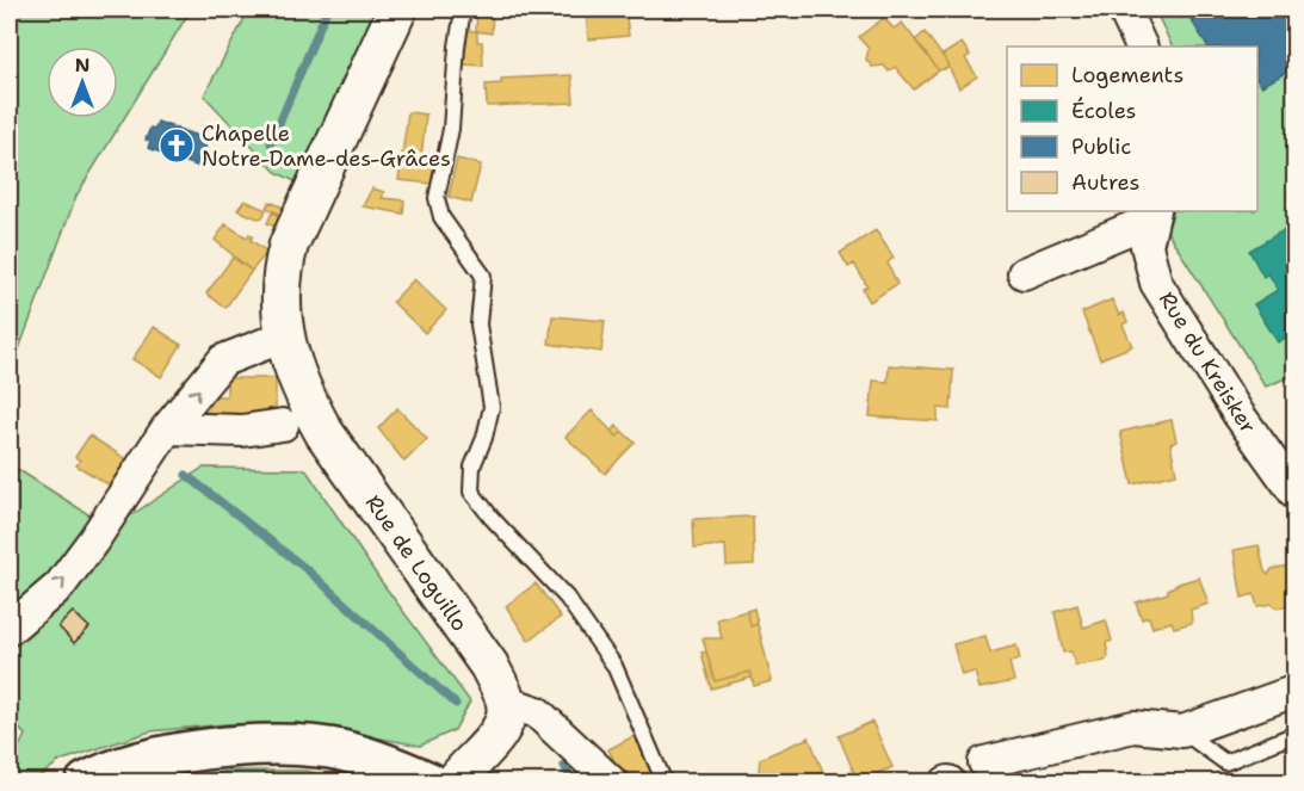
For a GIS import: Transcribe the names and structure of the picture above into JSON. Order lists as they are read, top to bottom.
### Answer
{
  "streets": {
    "street": ["Rue du Kreisker", "Rue de Loguillo"]
  },
  "places": {
    "church": ["Chapelle Notre-Dame-des-Grâces"]
  },
  "legend": [
    "Logements",
    "Écoles",
    "Public",
    "Autres"
  ],
  "north": "top"
}
